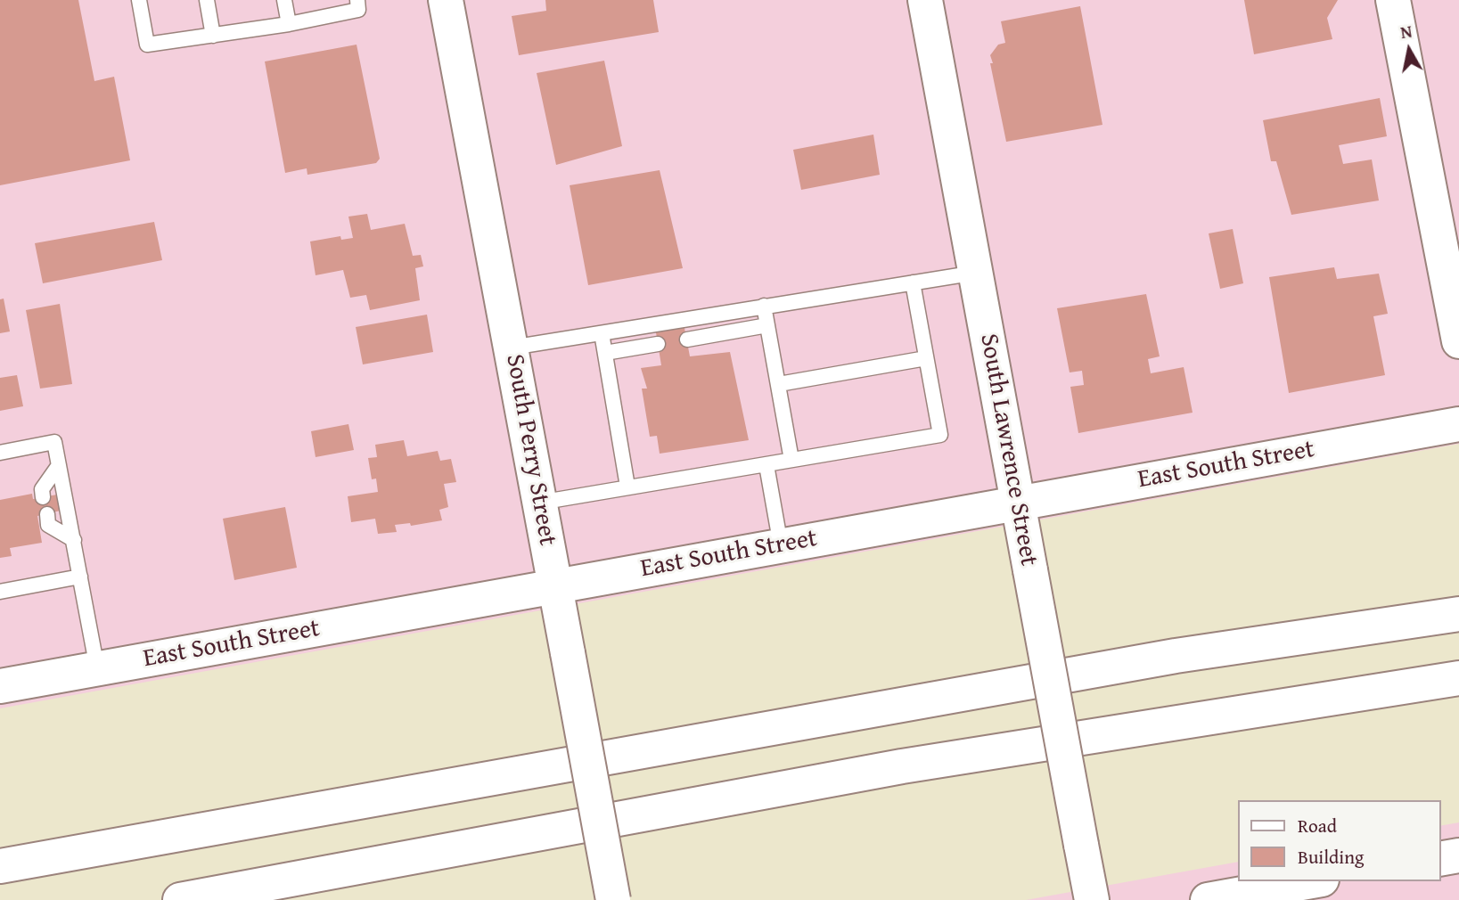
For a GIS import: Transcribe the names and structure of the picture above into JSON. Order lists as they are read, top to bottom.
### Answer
{
  "streets": {
    "main road": ["South Perry Street", "South Lawrence Street", "East South Street"]
  },
  "crossings": [
    ["South Perry Street", "East South Street"],
    ["South Lawrence Street", "East South Street"]
  ],
  "legend": ["Road", "Building"],
  "north": "top"
}
